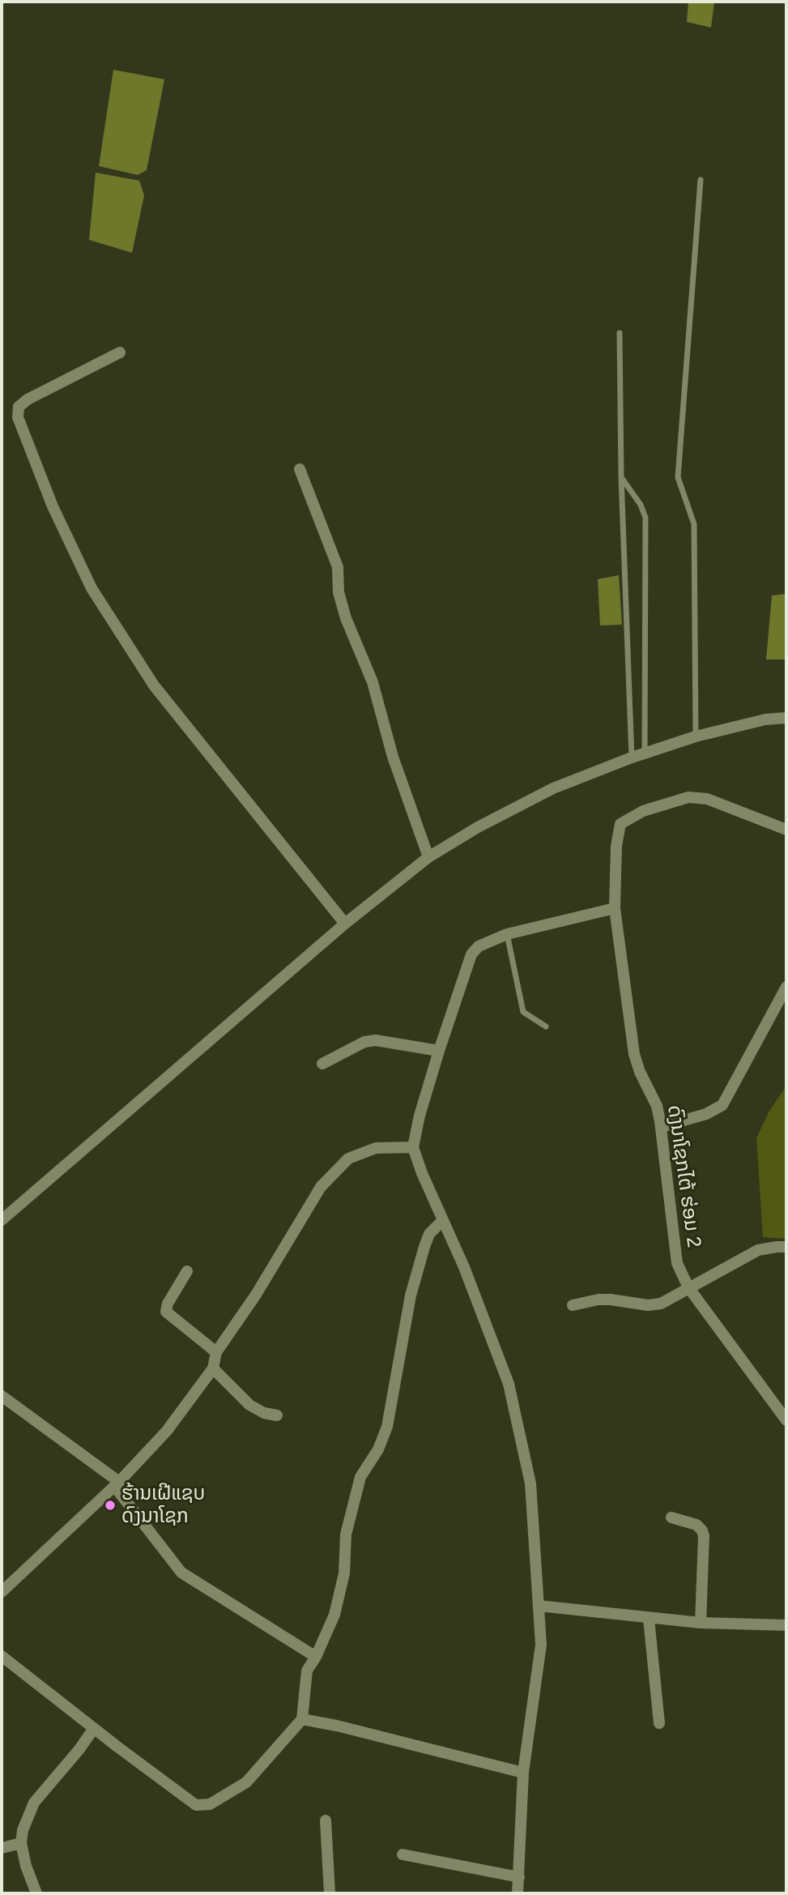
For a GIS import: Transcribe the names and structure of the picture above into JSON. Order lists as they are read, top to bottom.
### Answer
{
  "streets": {
    "street": ["ດົງນາໂຊກໄຕ້ ຮ່ອມ 2"]
  },
  "places": ["ຮ້ານເຝີແຊບ ດົງນາໂຊກ"]
}
